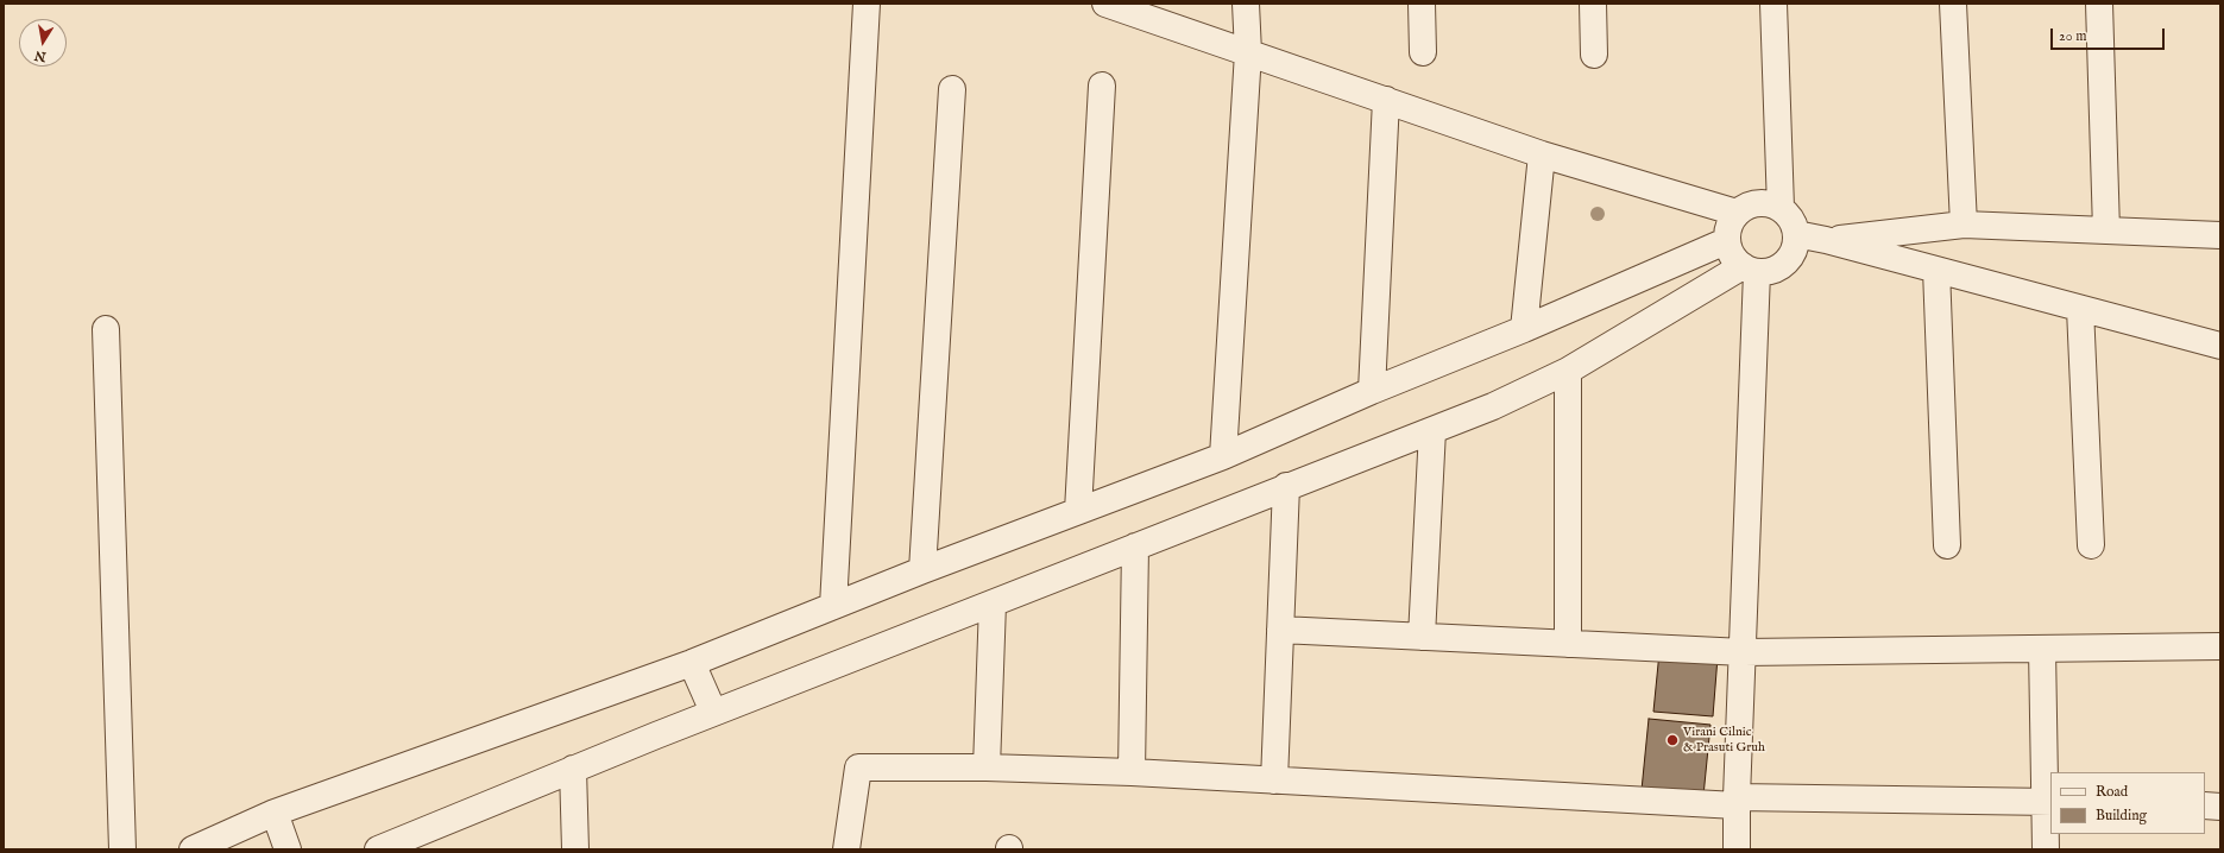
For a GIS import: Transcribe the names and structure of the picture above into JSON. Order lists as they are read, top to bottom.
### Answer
{
  "places": ["Virani Cilnic & Prasuti Gruh"],
  "legend": ["Road", "Building"],
  "scale_bar": "20 m",
  "north": "bottom"
}
